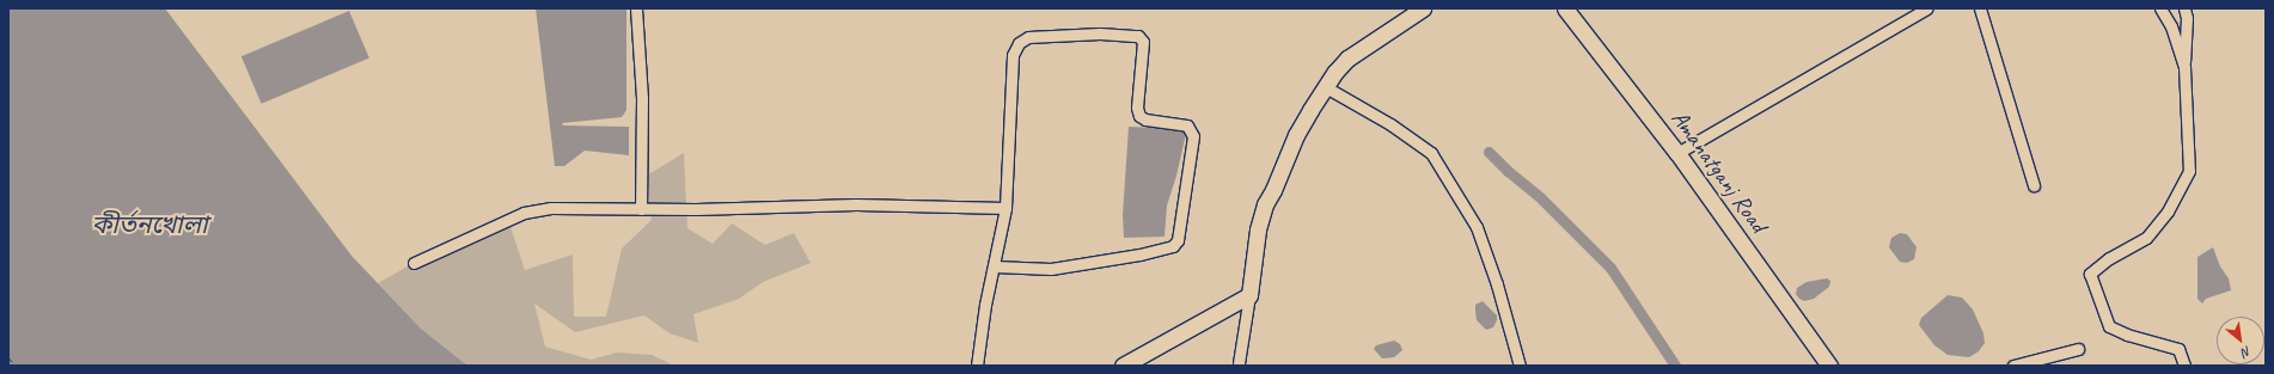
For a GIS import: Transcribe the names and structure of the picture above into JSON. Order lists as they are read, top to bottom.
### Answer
{
  "streets": {
    "main road": ["Amanatganj Road"]
  },
  "water": ["কীর্তনখোলা"],
  "north": "bottom right"
}
